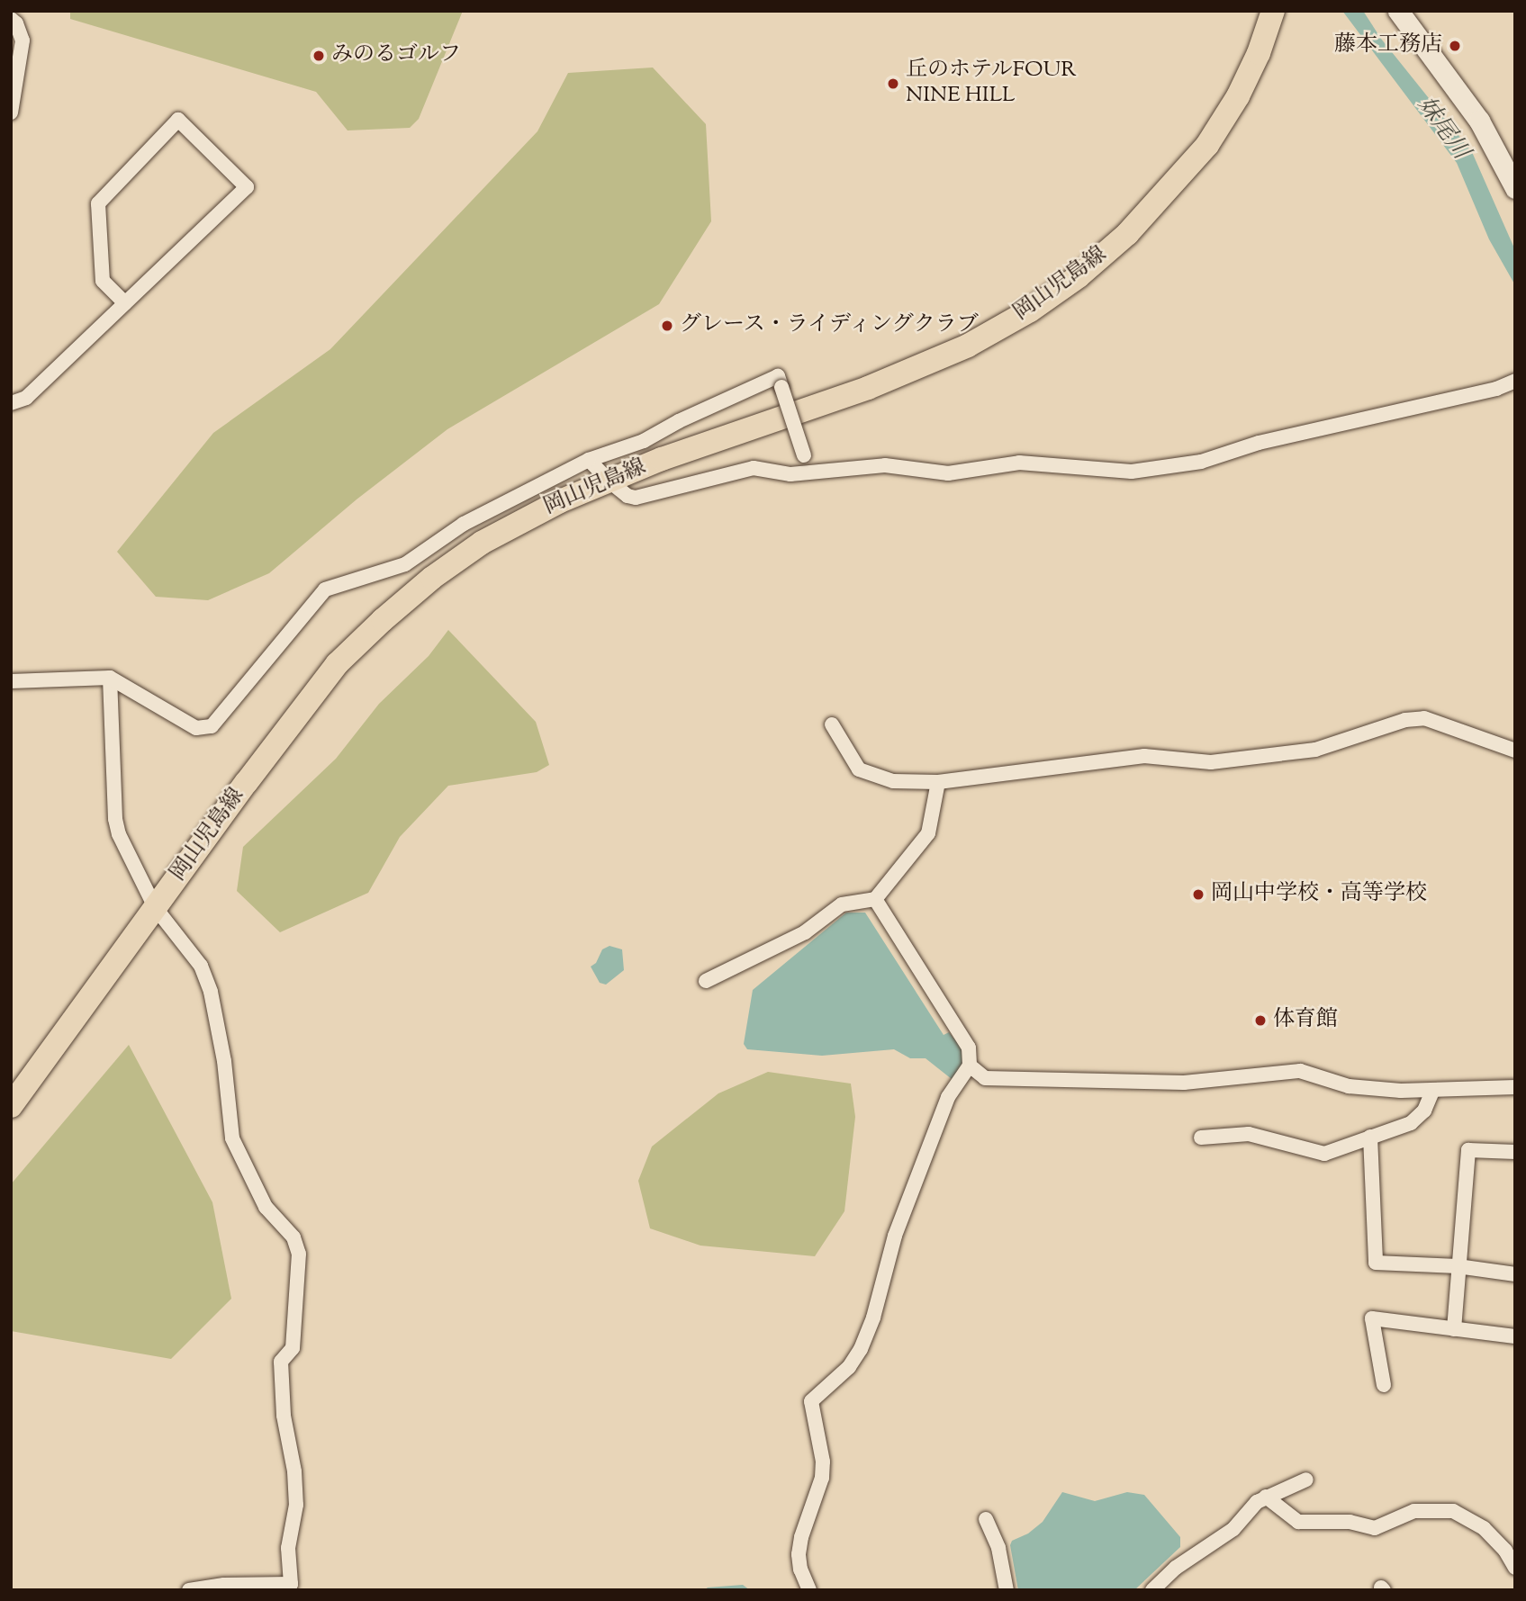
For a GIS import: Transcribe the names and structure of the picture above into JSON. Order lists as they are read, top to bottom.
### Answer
{
  "streets": {
    "main road": ["岡山児島線"]
  },
  "water": ["妹尾川"],
  "places": [
    "藤本工務店",
    "みのるゴルフ",
    "丘のホテルFOUR NINE HILL",
    "グレース・ライディングクラブ",
    "岡山中学校・高等学校",
    "体育館"
  ]
}
